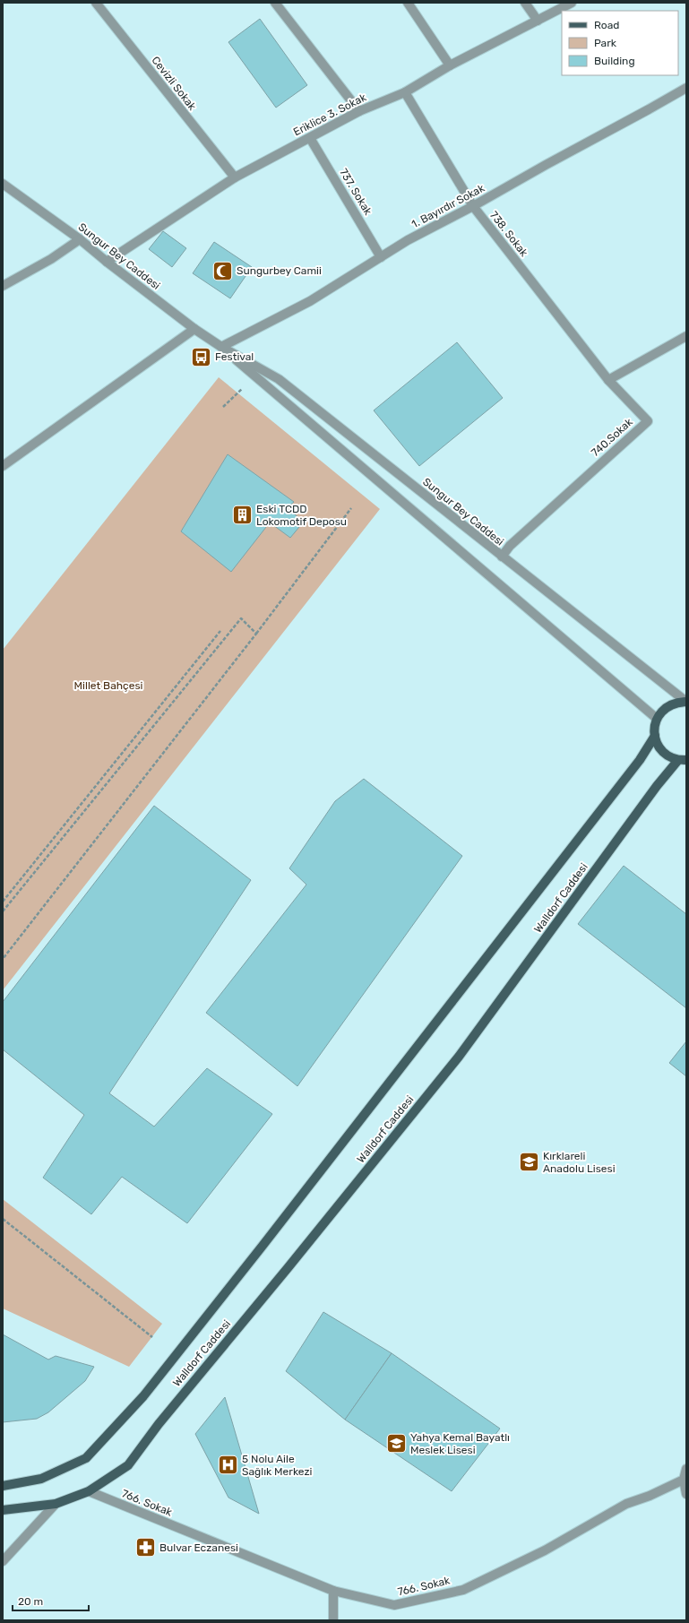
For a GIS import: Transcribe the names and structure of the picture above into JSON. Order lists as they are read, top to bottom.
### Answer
{
  "streets": {
    "main road": ["Walldorf Caddesi"],
    "street": [
      "Cevizli Sokak",
      "Eriklice 3. Sokak",
      "737. Sokak",
      "1. Bayırdır Sokak",
      "738. Sokak",
      "Sungur Bey Caddesi",
      "740.Sokak",
      "766. Sokak"
    ]
  },
  "crossings": [
    ["Cevizli Sokak", "Eriklice 3. Sokak"],
    ["Eriklice 3. Sokak", "737. Sokak"],
    ["Eriklice 3. Sokak", "738. Sokak"],
    ["Eriklice 3. Sokak", "Sungur Bey Caddesi"],
    ["737. Sokak", "1. Bayırdır Sokak"],
    ["1. Bayırdır Sokak", "738. Sokak"],
    ["1. Bayırdır Sokak", "Sungur Bey Caddesi"],
    ["738. Sokak", "740.Sokak"],
    ["Sungur Bey Caddesi", "740.Sokak"],
    ["Walldorf Caddesi", "766. Sokak"]
  ],
  "parks": ["Millet Bahçesi"],
  "places": {
    "mosque": ["Sungurbey Camii"],
    "bus stop": ["Festival"],
    "building": ["Eski TCDD Lokomotif Deposu"],
    "school or university": ["Kırklareli Anadolu Lisesi", "Yahya Kemal Bayatlı Meslek Lisesi"],
    "hospital": ["5 Nolu Aile Sağlık Merkezi"],
    "pharmacy": ["Bulvar Eczanesi"]
  },
  "legend": ["Road", "Park", "Building"],
  "scale_bar": "20 m"
}
